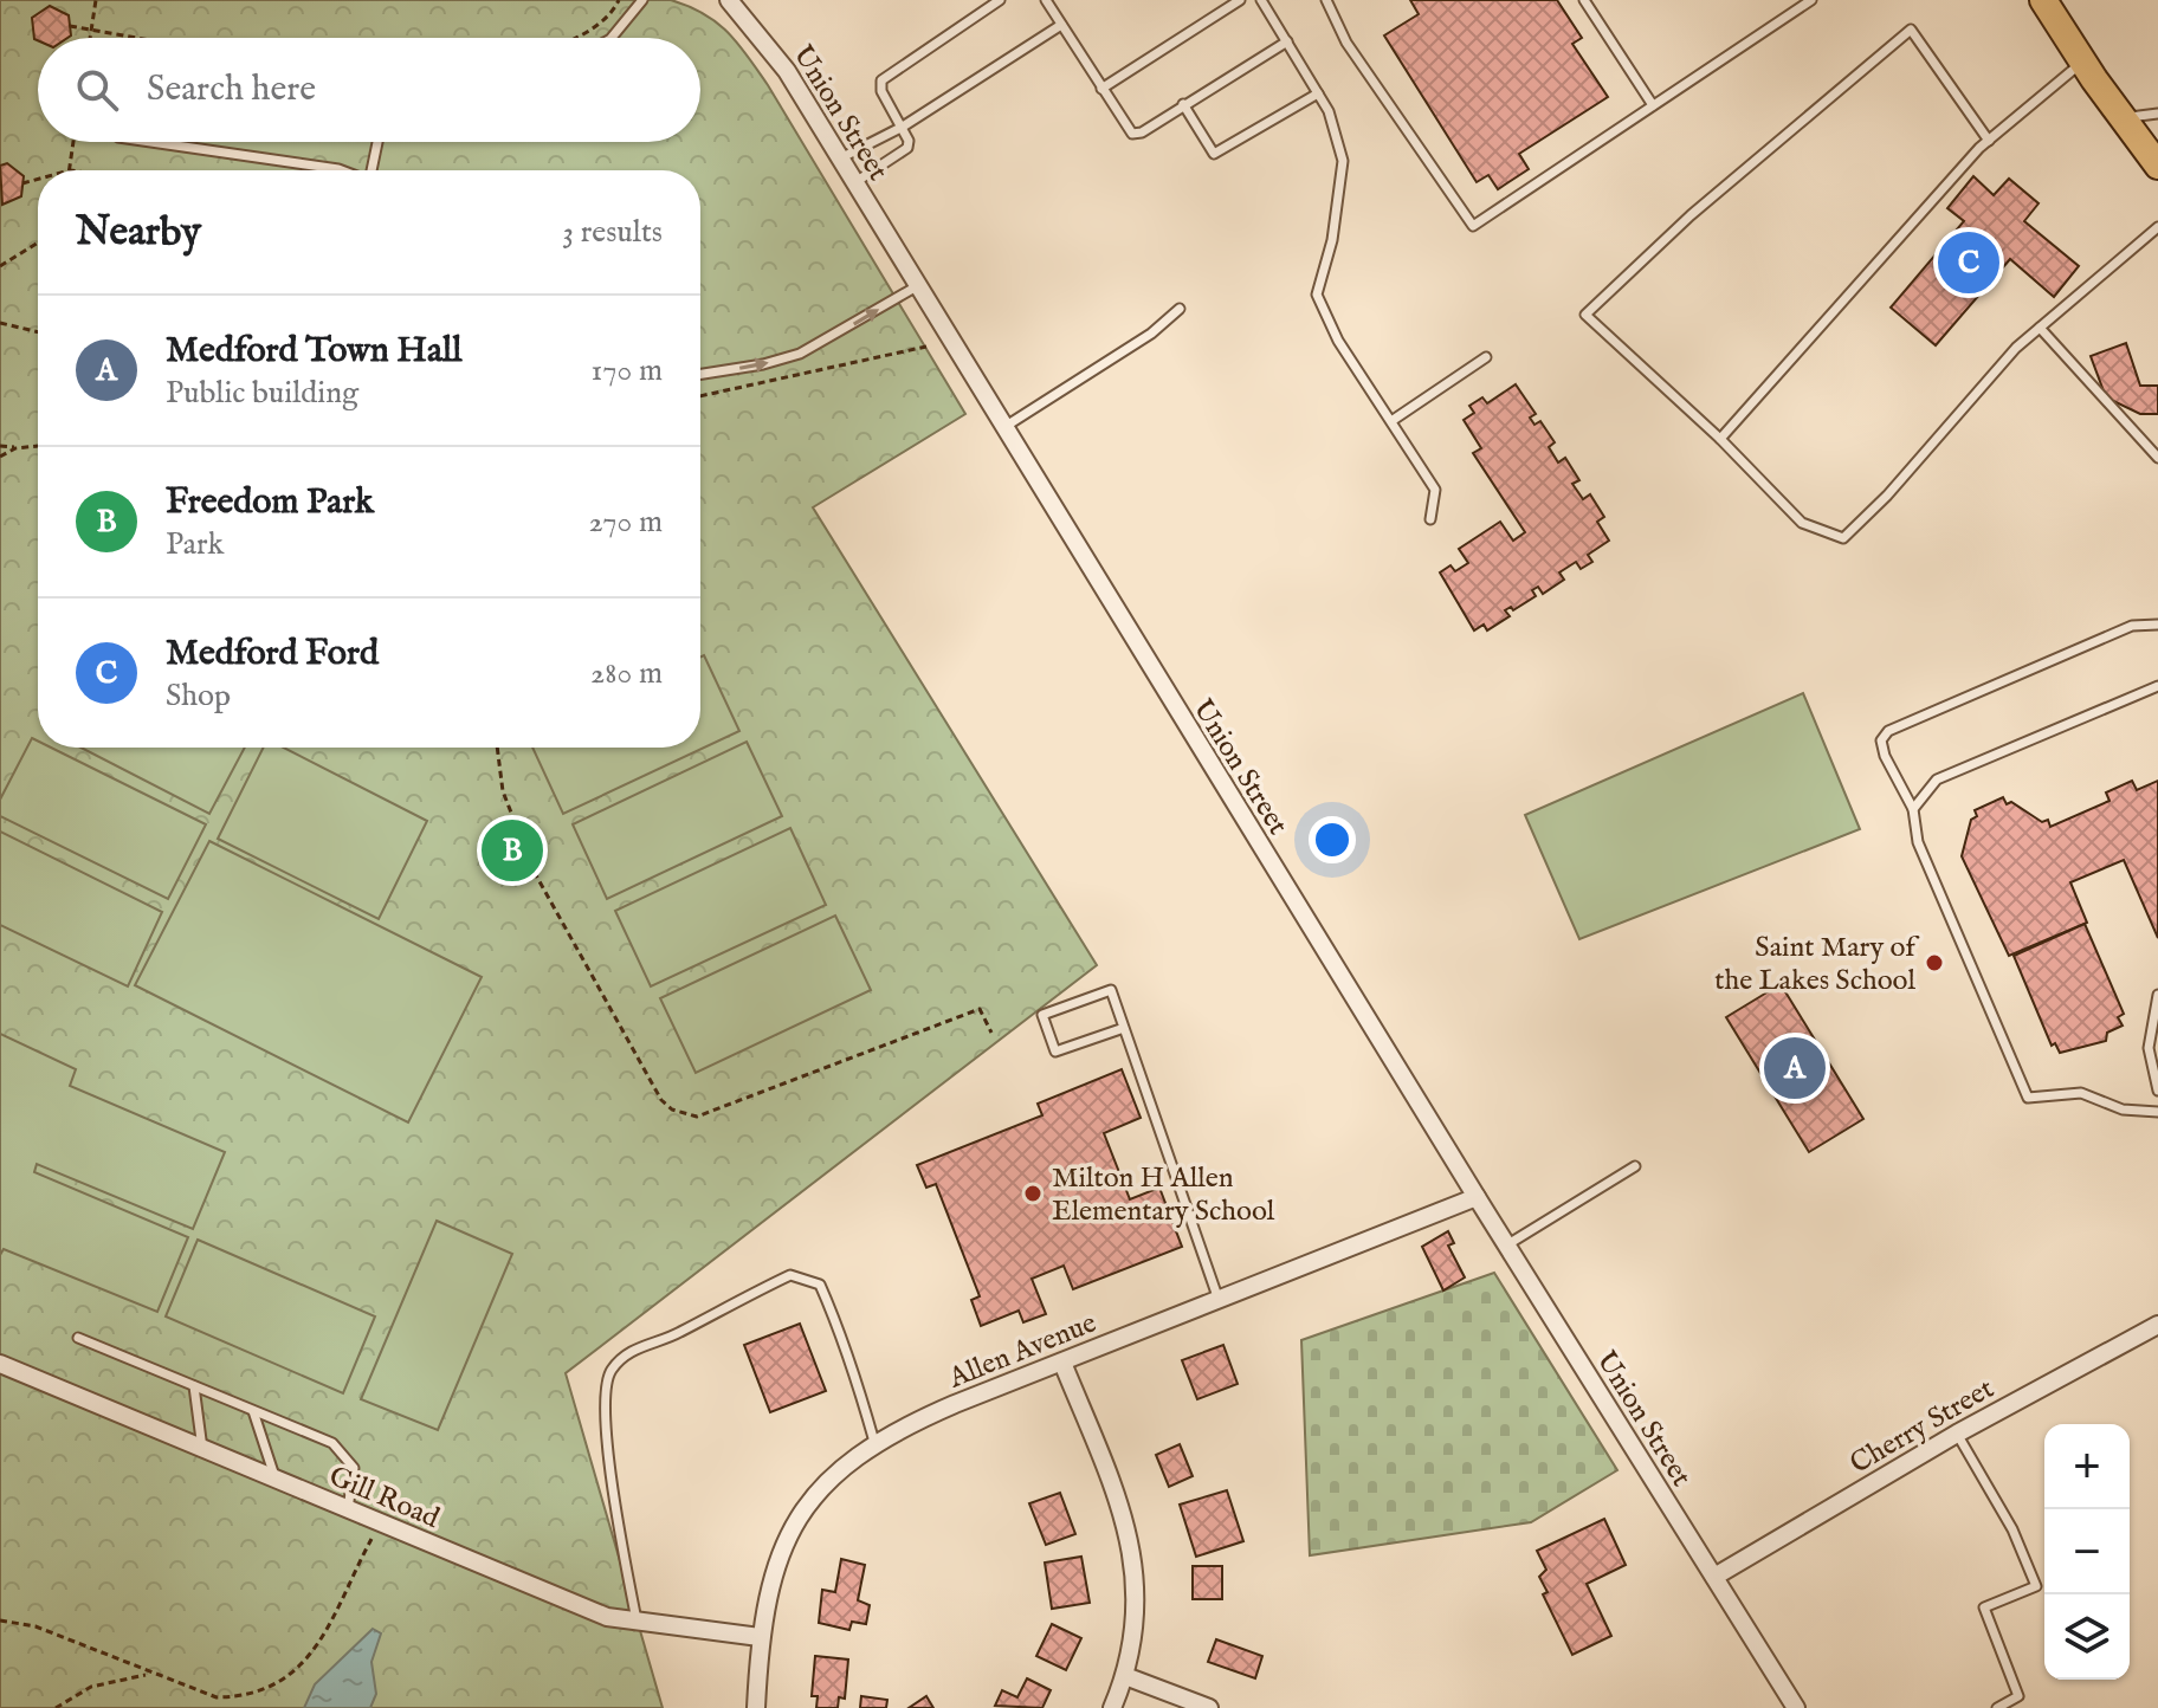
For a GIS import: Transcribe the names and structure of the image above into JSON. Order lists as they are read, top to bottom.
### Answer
{
  "streets": {
    "street": [
      "Union Street",
      "Allen Avenue",
      "Cherry Street",
      "Gill Road"
    ]
  },
  "crossings": [
    ["Union Street", "Allen Avenue"],
    ["Union Street", "Cherry Street"],
    ["Allen Avenue", "Gill Road"]
  ],
  "places": ["Saint Mary of the Lakes School", "Milton H Allen Elementary School"],
  "page": {
    "search": "Search here",
    "heading": ["Nearby", "3 results"],
    "pins": ["C", "B", "A"],
    "list": [
      {
        "mark": "A",
        "name": "Medford Town Hall",
        "note": "Public building",
        "value": "170 m"
      },
      {
        "mark": "B",
        "name": "Freedom Park",
        "note": "Park",
        "value": "270 m"
      },
      {
        "mark": "C",
        "name": "Medford Ford",
        "note": "Shop",
        "value": "280 m"
      }
    ],
    "map_buttons": ["+", "−"]
  }
}
